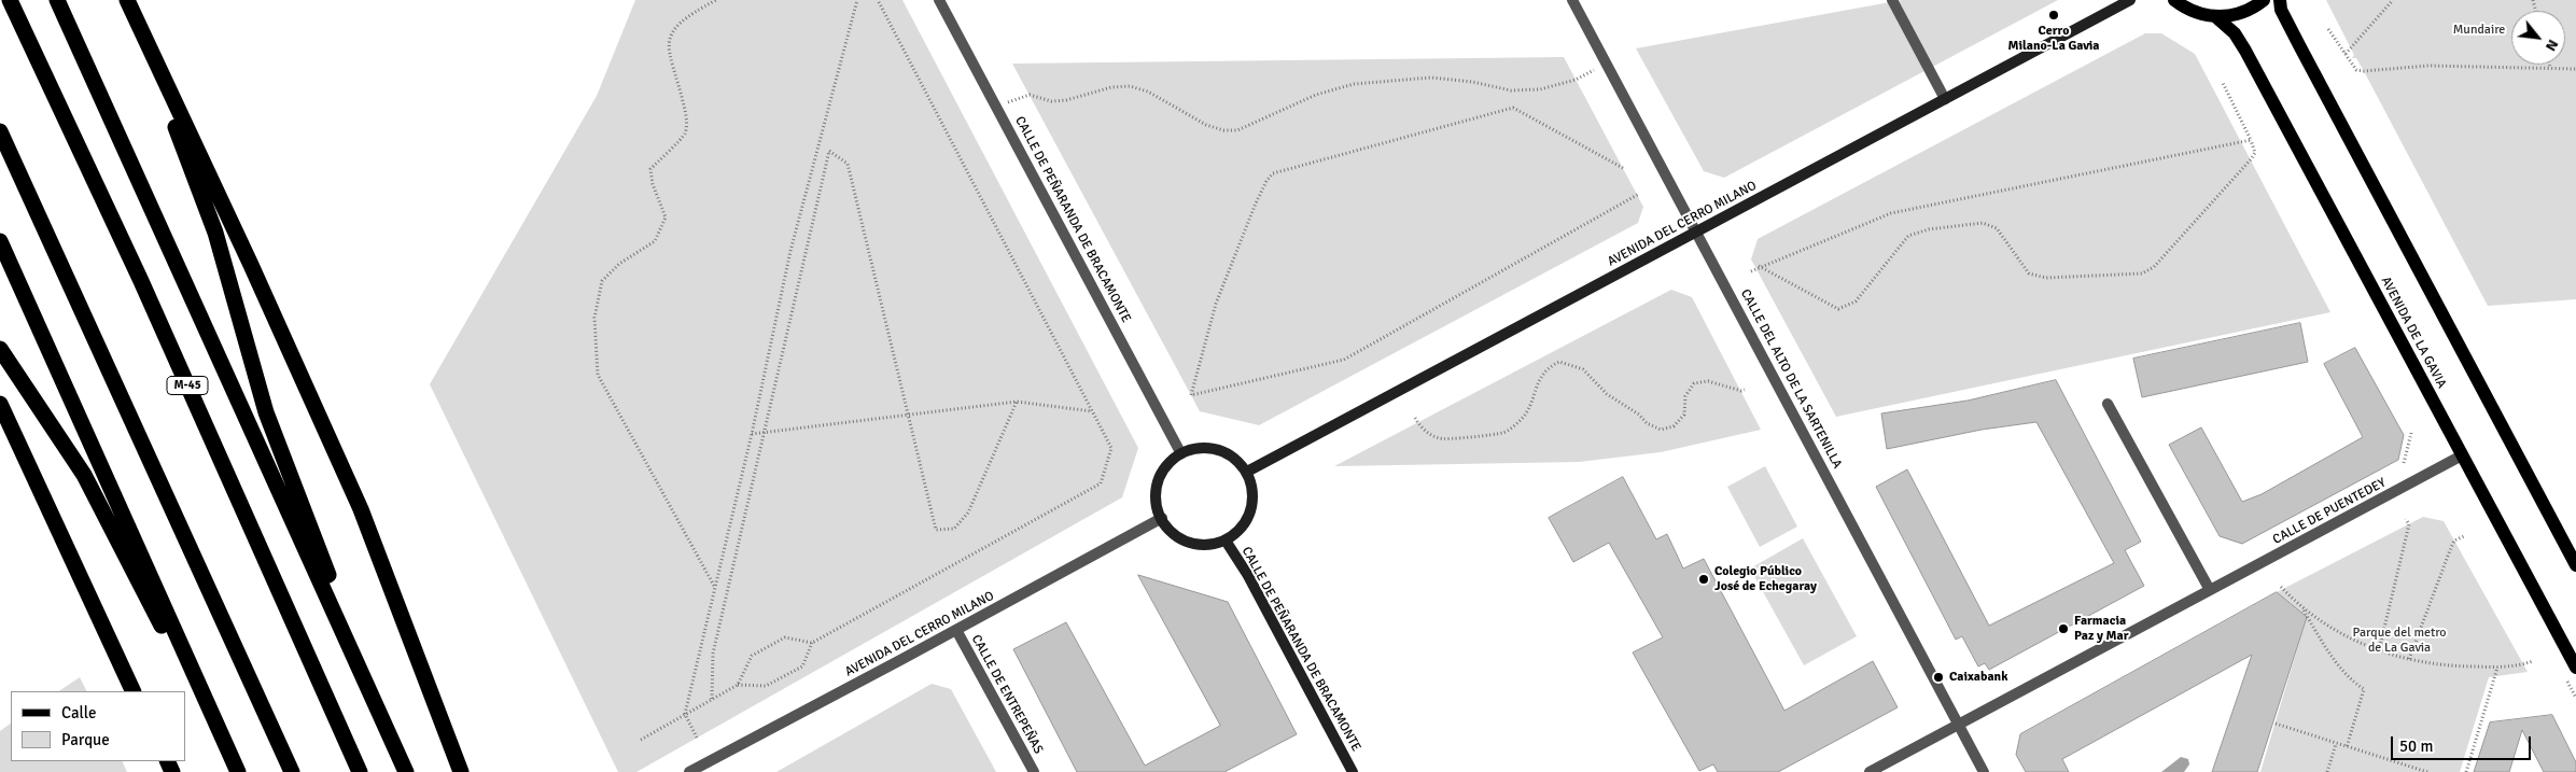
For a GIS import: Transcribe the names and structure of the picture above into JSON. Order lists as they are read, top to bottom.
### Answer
{
  "streets": {
    "highway": ["M-45"],
    "main road": ["CALLE DE PEÑARANDA DE BRACAMONTE", "AVENIDA DEL CERRO MILANO", "AVENIDA DE LA GAVIA"],
    "street": ["CALLE DEL ALTO DE LA SARTENILLA", "CALLE DE PUENTEDEY", "CALLE DE ENTREPEÑAS"]
  },
  "crossings": [
    ["CALLE DE PEÑARANDA DE BRACAMONTE", "AVENIDA DEL CERRO MILANO"],
    ["AVENIDA DEL CERRO MILANO", "CALLE DEL ALTO DE LA SARTENILLA"],
    ["AVENIDA DEL CERRO MILANO", "CALLE DE ENTREPEÑAS"],
    ["AVENIDA DE LA GAVIA", "CALLE DE PUENTEDEY"],
    ["CALLE DEL ALTO DE LA SARTENILLA", "CALLE DE PUENTEDEY"]
  ],
  "parks": ["Mundaire", "Parque del metro de La Gavia"],
  "places": [
    "Cerro Milano-La Gavia",
    "Colegio Público José de Echegaray",
    "Farmacia Paz y Mar",
    "Caixabank"
  ],
  "legend": ["Calle", "Parque"],
  "scale_bar": "50 m",
  "north": "bottom right"
}
